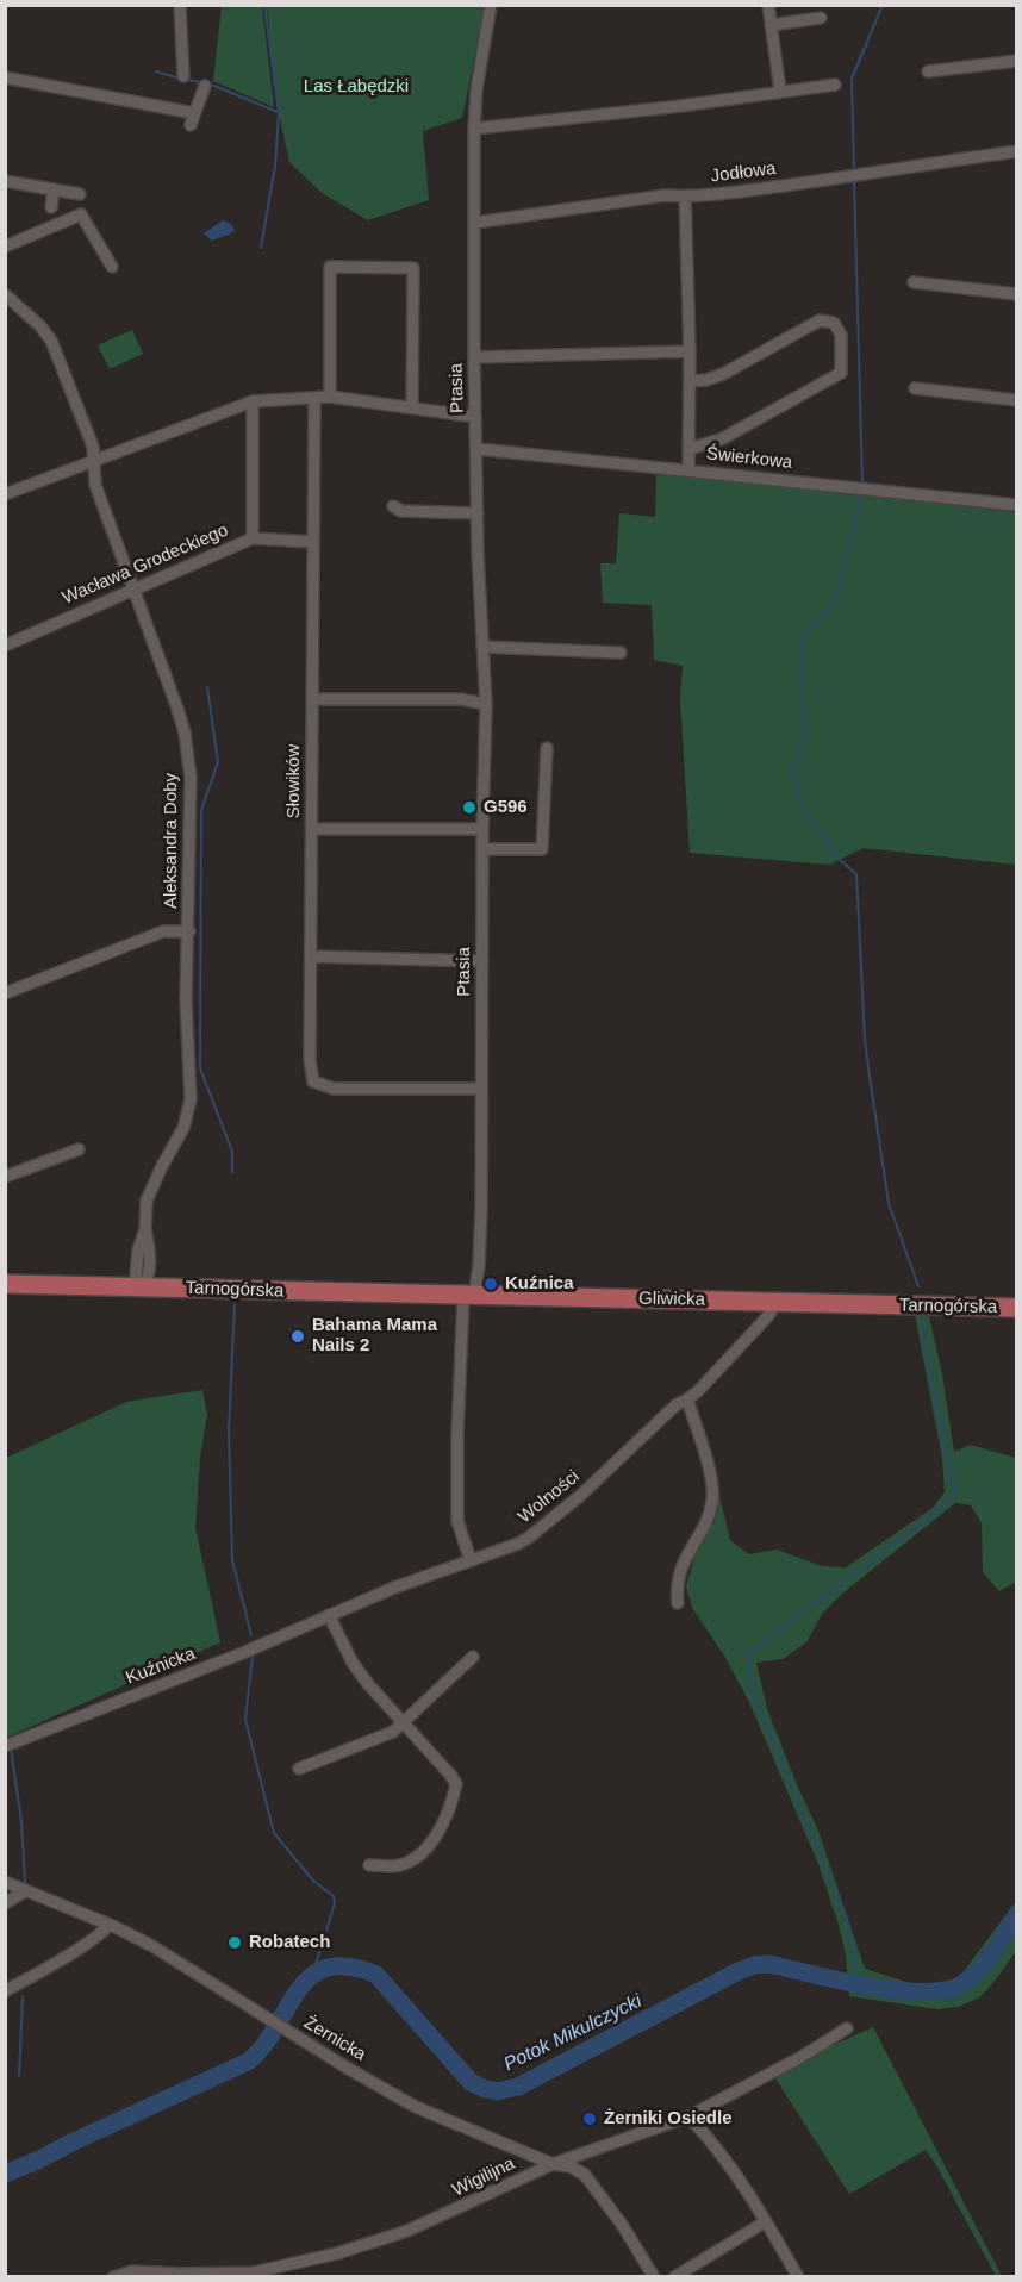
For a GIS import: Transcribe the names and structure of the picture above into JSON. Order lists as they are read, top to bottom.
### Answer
{
  "streets": {
    "main road": ["Tarnogórska", "Gliwicka"],
    "street": [
      "Jodłowa",
      "Ptasia",
      "Świerkowa",
      "Wacława Grodeckiego",
      "Słowików",
      "Aleksandra Doby",
      "Wolności",
      "Kuźnicka",
      "Żernicka",
      "Wigilijna"
    ]
  },
  "crossings": [
    ["Jodłowa", "Ptasia"],
    ["Ptasia", "Świerkowa"],
    ["Ptasia", "Słowików"],
    ["Ptasia", "Tarnogórska"],
    ["Ptasia", "Gliwicka"],
    ["Ptasia", "Wolności"],
    ["Wacława Grodeckiego", "Aleksandra Doby"],
    ["Aleksandra Doby", "Tarnogórska"],
    ["Tarnogórska", "Gliwicka"],
    ["Gliwicka", "Wolności"],
    ["Wolności", "Kuźnicka"],
    ["Żernicka", "Wigilijna"]
  ],
  "water": ["Potok Mikulczycki"],
  "parks": ["Las Łabędzki"],
  "places": [
    "G596",
    "Kuźnica",
    "Bahama Mama Nails 2",
    "Robatech",
    "Żerniki Osiedle"
  ]
}
